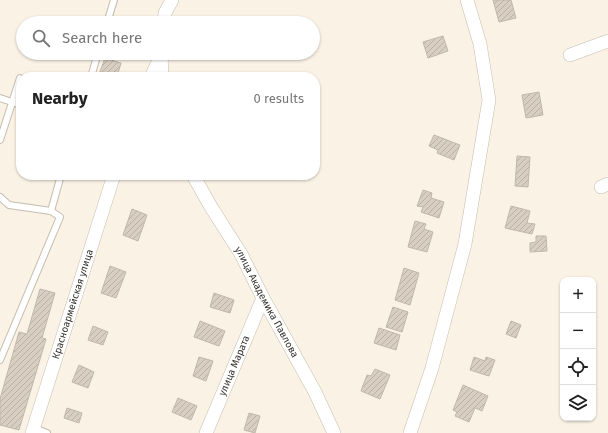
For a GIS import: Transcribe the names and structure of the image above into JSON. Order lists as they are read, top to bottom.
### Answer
{
  "streets": {
    "street": ["улица Академика Павлова", "Красноармейская улица", "улица Марата"]
  },
  "crossings": [
    ["улица Академика Павлова", "улица Марата"]
  ],
  "page": {
    "search": "Search here",
    "heading": ["Nearby", "0 results"],
    "map_buttons": ["+", "−"]
  }
}
